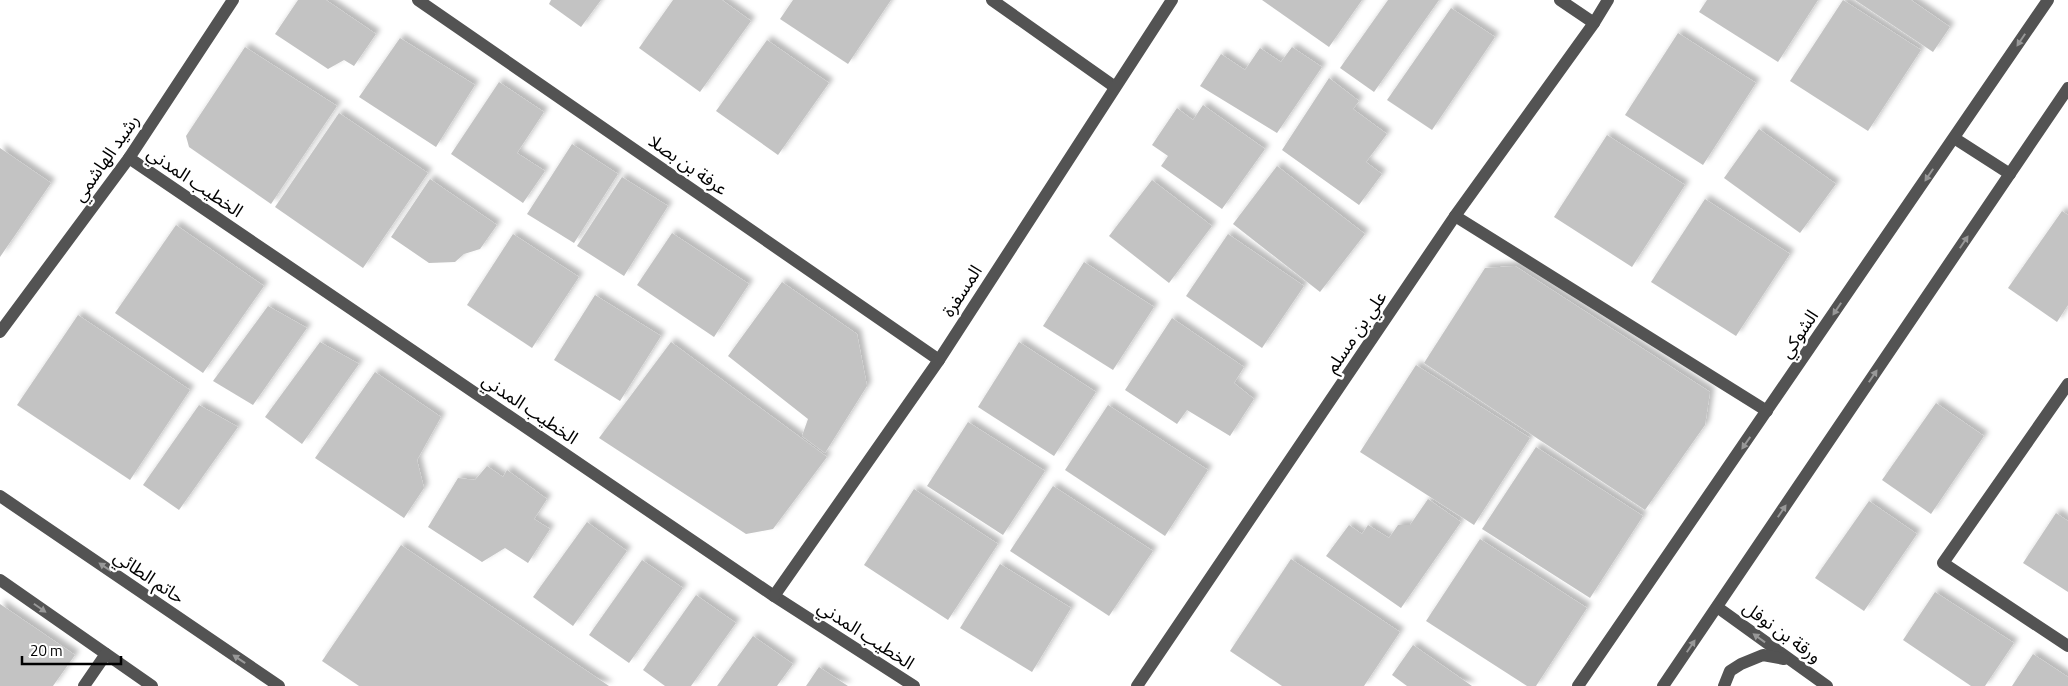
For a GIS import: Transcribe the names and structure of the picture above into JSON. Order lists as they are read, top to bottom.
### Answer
{
  "streets": {
    "street": [
      "رشيد الهاشمي",
      "عرفة بن بصلا",
      "الخطيب المدني",
      "المسفرة",
      "علي بن مسلم",
      "الشوكي",
      "حاتم الطائي",
      "ورقة بن نوفل"
    ]
  },
  "crossings": [
    ["رشيد الهاشمي", "الخطيب المدني"],
    ["عرفة بن بصلا", "المسفرة"],
    ["الخطيب المدني", "المسفرة"]
  ],
  "one_way": ["ورقة بن نوفل"],
  "scale_bar": "20 m"
}
